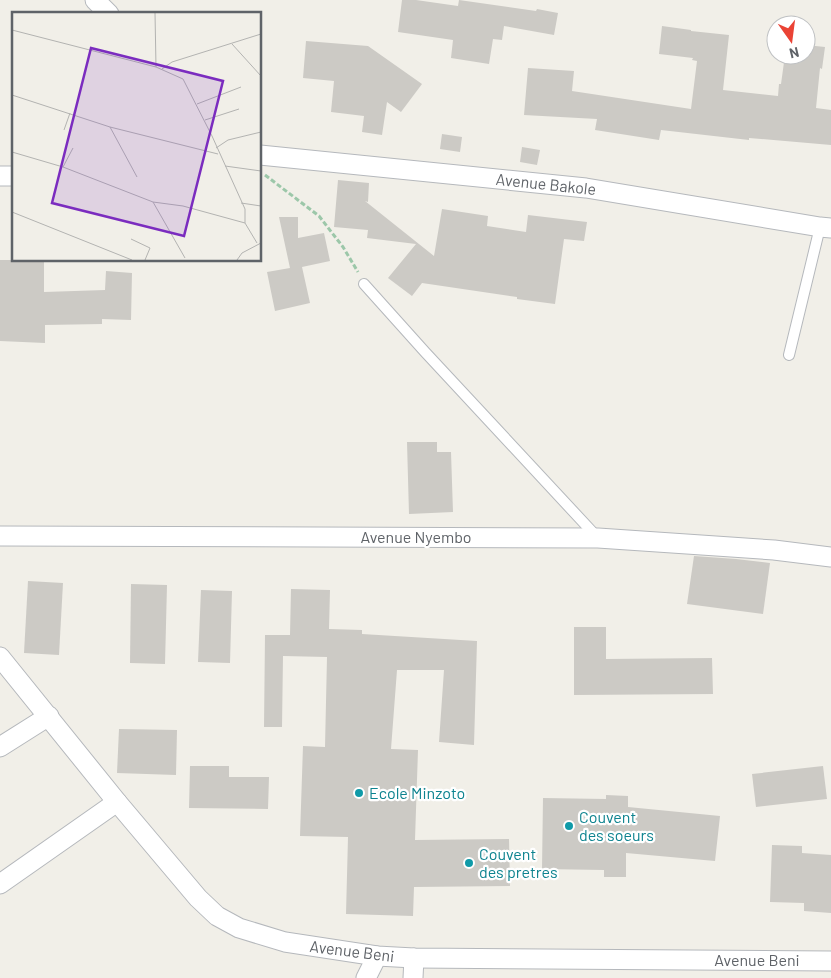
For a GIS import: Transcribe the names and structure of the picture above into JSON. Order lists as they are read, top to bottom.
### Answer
{
  "streets": {
    "street": ["Avenue Bakole", "Avenue Nyembo", "Avenue Beni"]
  },
  "places": ["Ecole Minzoto", "Couvent des soeurs", "Couvent des pretres"],
  "north": "bottom"
}
